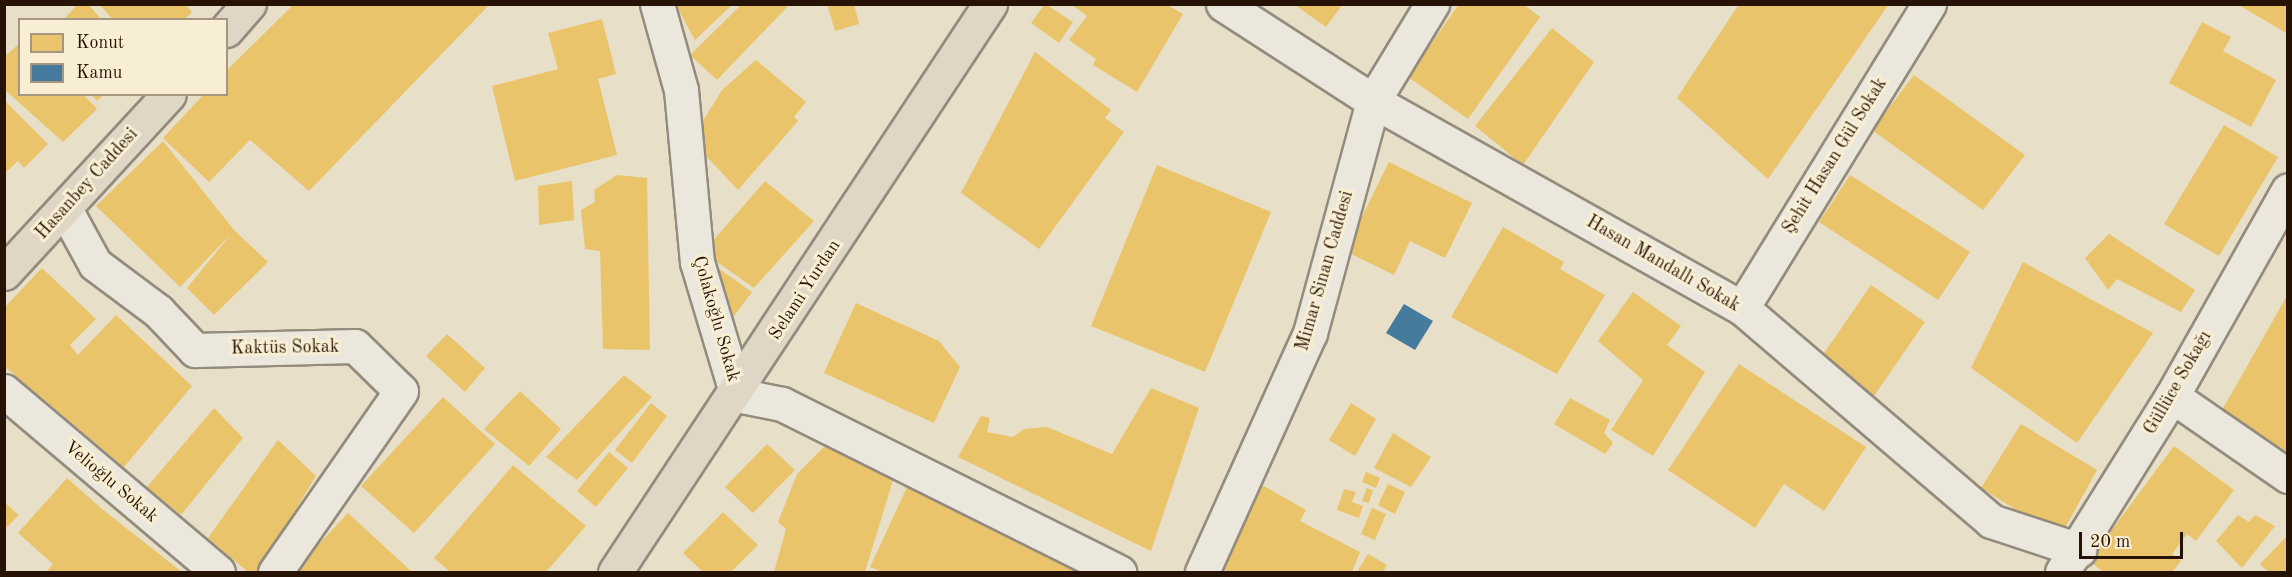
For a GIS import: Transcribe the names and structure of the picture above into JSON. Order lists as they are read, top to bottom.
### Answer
{
  "streets": {
    "main road": ["Hasanbey Caddesi", "Selami Yurdan"],
    "street": [
      "Şehit Hasan Gül Sokak",
      "Hasan Mandallı Sokak",
      "Mimar Sinan Caddesi",
      "Çolakoğlu Sokak",
      "Kaktüs Sokak",
      "Güllüce Sokağı",
      "Velioğlu Sokak"
    ]
  },
  "crossings": [
    ["Şehit Hasan Gül Sokak", "Hasan Mandallı Sokak"],
    ["Hasanbey Caddesi", "Kaktüs Sokak"],
    ["Hasan Mandallı Sokak", "Mimar Sinan Caddesi"],
    ["Hasan Mandallı Sokak", "Güllüce Sokağı"],
    ["Selami Yurdan", "Çolakoğlu Sokak"]
  ],
  "legend": ["Konut", "Kamu"],
  "scale_bar": "20 m"
}
